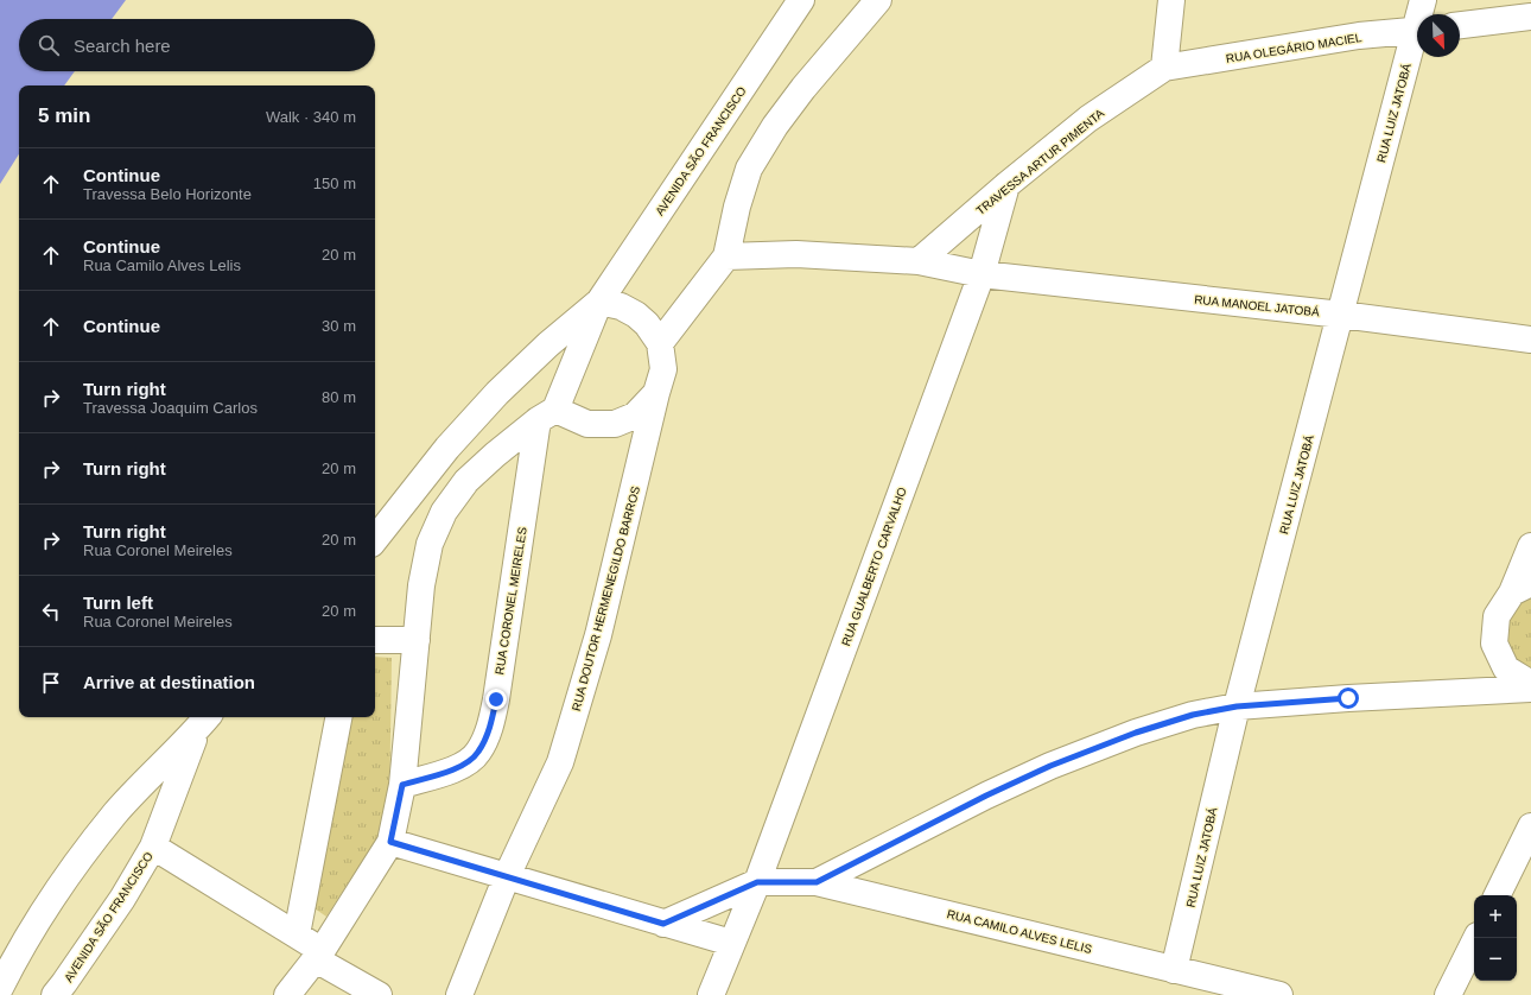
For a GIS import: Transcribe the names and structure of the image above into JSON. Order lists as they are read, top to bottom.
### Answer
{
  "streets": {
    "street": [
      "RUA OLEGÁRIO MACIEL",
      "RUA LUIZ JATOBÁ",
      "AVENIDA SÃO FRANCISCO",
      "TRAVESSA ARTUR PIMENTA",
      "RUA MANOEL JATOBÁ",
      "RUA GUALBERTO CARVALHO",
      "RUA DOUTOR HERMENEGILDO BARROS",
      "RUA CORONEL MEIRELES",
      "RUA CAMILO ALVES LELIS"
    ]
  },
  "crossings": [
    ["RUA OLEGÁRIO MACIEL", "TRAVESSA ARTUR PIMENTA"],
    ["RUA LUIZ JATOBÁ", "RUA MANOEL JATOBÁ"],
    ["RUA LUIZ JATOBÁ", "RUA CAMILO ALVES LELIS"],
    ["AVENIDA SÃO FRANCISCO", "RUA CORONEL MEIRELES"],
    ["TRAVESSA ARTUR PIMENTA", "RUA GUALBERTO CARVALHO"],
    ["RUA MANOEL JATOBÁ", "RUA GUALBERTO CARVALHO"],
    ["RUA GUALBERTO CARVALHO", "RUA CAMILO ALVES LELIS"]
  ],
  "north": "bottom right",
  "page": {
    "search": "Search here",
    "heading": ["5 min", "Walk · 340 m"],
    "list": [
      ["Continue", "Travessa Belo Horizonte", "150 m"],
      ["Continue", "Rua Camilo Alves Lelis", "20 m"],
      ["Continue", "30 m"],
      ["Turn right", "Travessa Joaquim Carlos", "80 m"],
      ["Turn right", "20 m"],
      ["Turn right", "Rua Coronel Meireles", "20 m"],
      ["Turn left", "Rua Coronel Meireles", "20 m"],
      "Arrive at destination"
    ],
    "map_buttons": ["+", "−"]
  }
}
